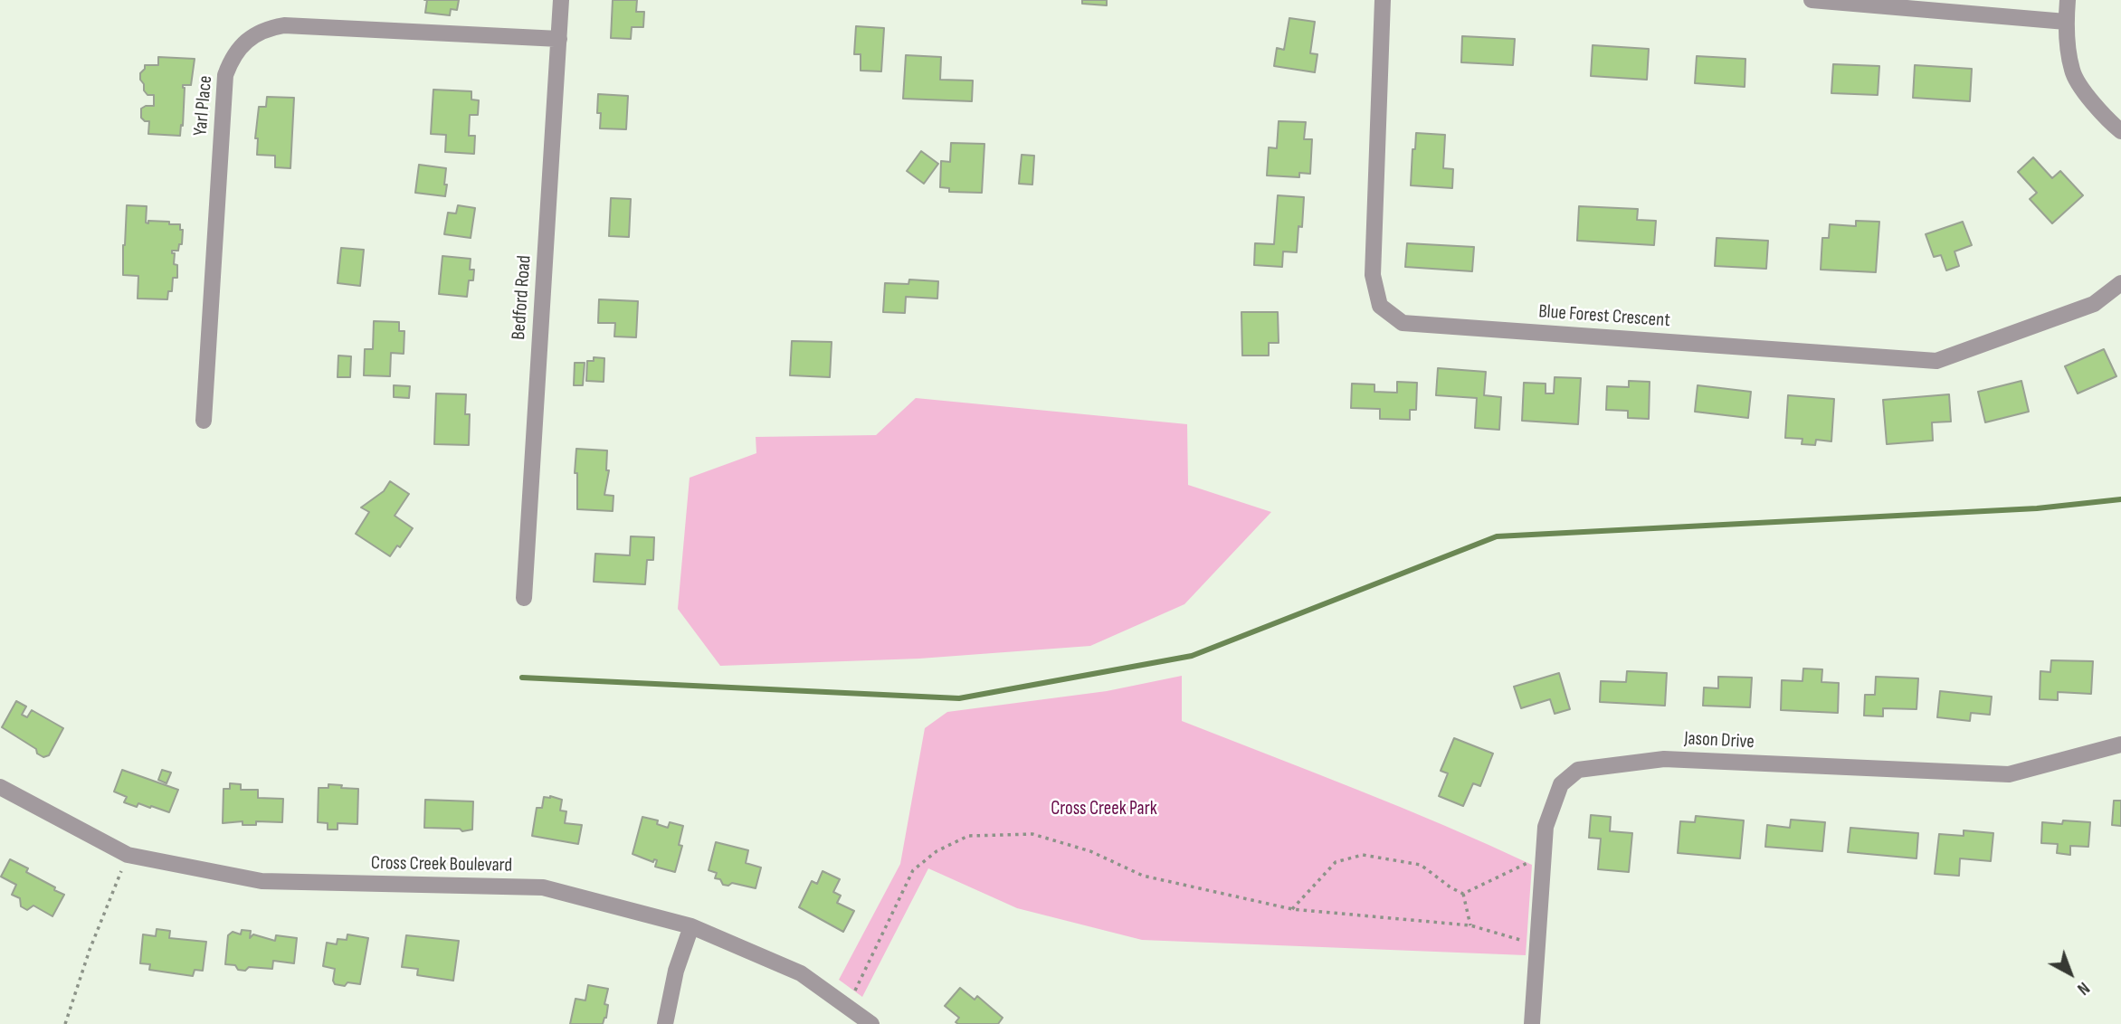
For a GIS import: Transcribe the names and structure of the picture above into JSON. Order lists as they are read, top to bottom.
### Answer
{
  "streets": {
    "street": [
      "Yarl Place",
      "Bedford Road",
      "Blue Forest Crescent",
      "Jason Drive",
      "Cross Creek Boulevard"
    ]
  },
  "crossings": [
    ["Yarl Place", "Bedford Road"]
  ],
  "parks": ["Cross Creek Park"],
  "north": "bottom right"
}
